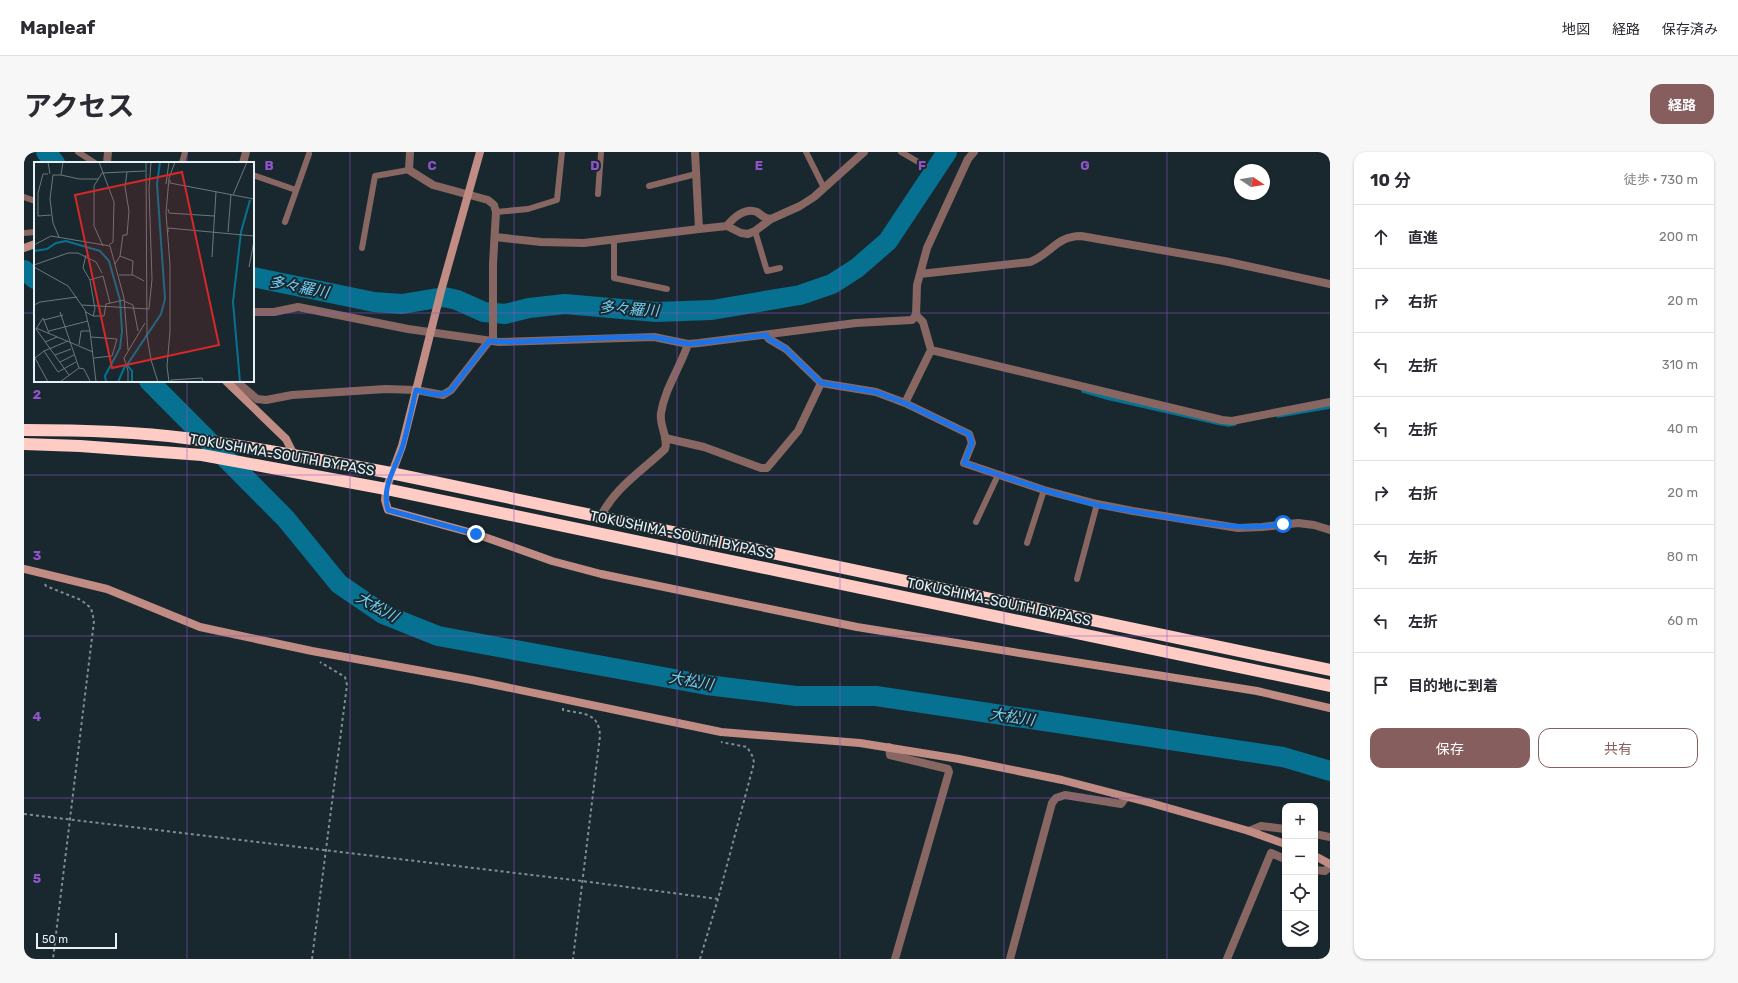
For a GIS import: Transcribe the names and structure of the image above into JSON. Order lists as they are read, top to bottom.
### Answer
{
  "streets": {
    "highway": ["TOKUSHIMA-SOUTH BYPASS"]
  },
  "water": ["多々羅川", "大松川"],
  "scale_bar": "50 m",
  "north": "right",
  "page": {
    "header": "Mapleaf",
    "nav": ["地図", "経路", "保存済み"],
    "title": "アクセス",
    "buttons": [
      "経路",
      ["保存", "共有"]
    ],
    "heading": ["10 分", "徒歩 · 730 m"],
    "list": [
      ["直進", "200 m"],
      ["右折", "20 m"],
      ["左折", "310 m"],
      ["左折", "40 m"],
      ["右折", "20 m"],
      ["左折", "80 m"],
      ["左折", "60 m"],
      "目的地に到着"
    ],
    "map_buttons": ["+", "−"],
    "scale": "50 m"
  },
  "grid": {
    "columns": [
      "B",
      "C",
      "D",
      "E",
      "F",
      "G"
    ],
    "rows": [
      "2",
      "3",
      "4",
      "5"
    ]
  }
}
